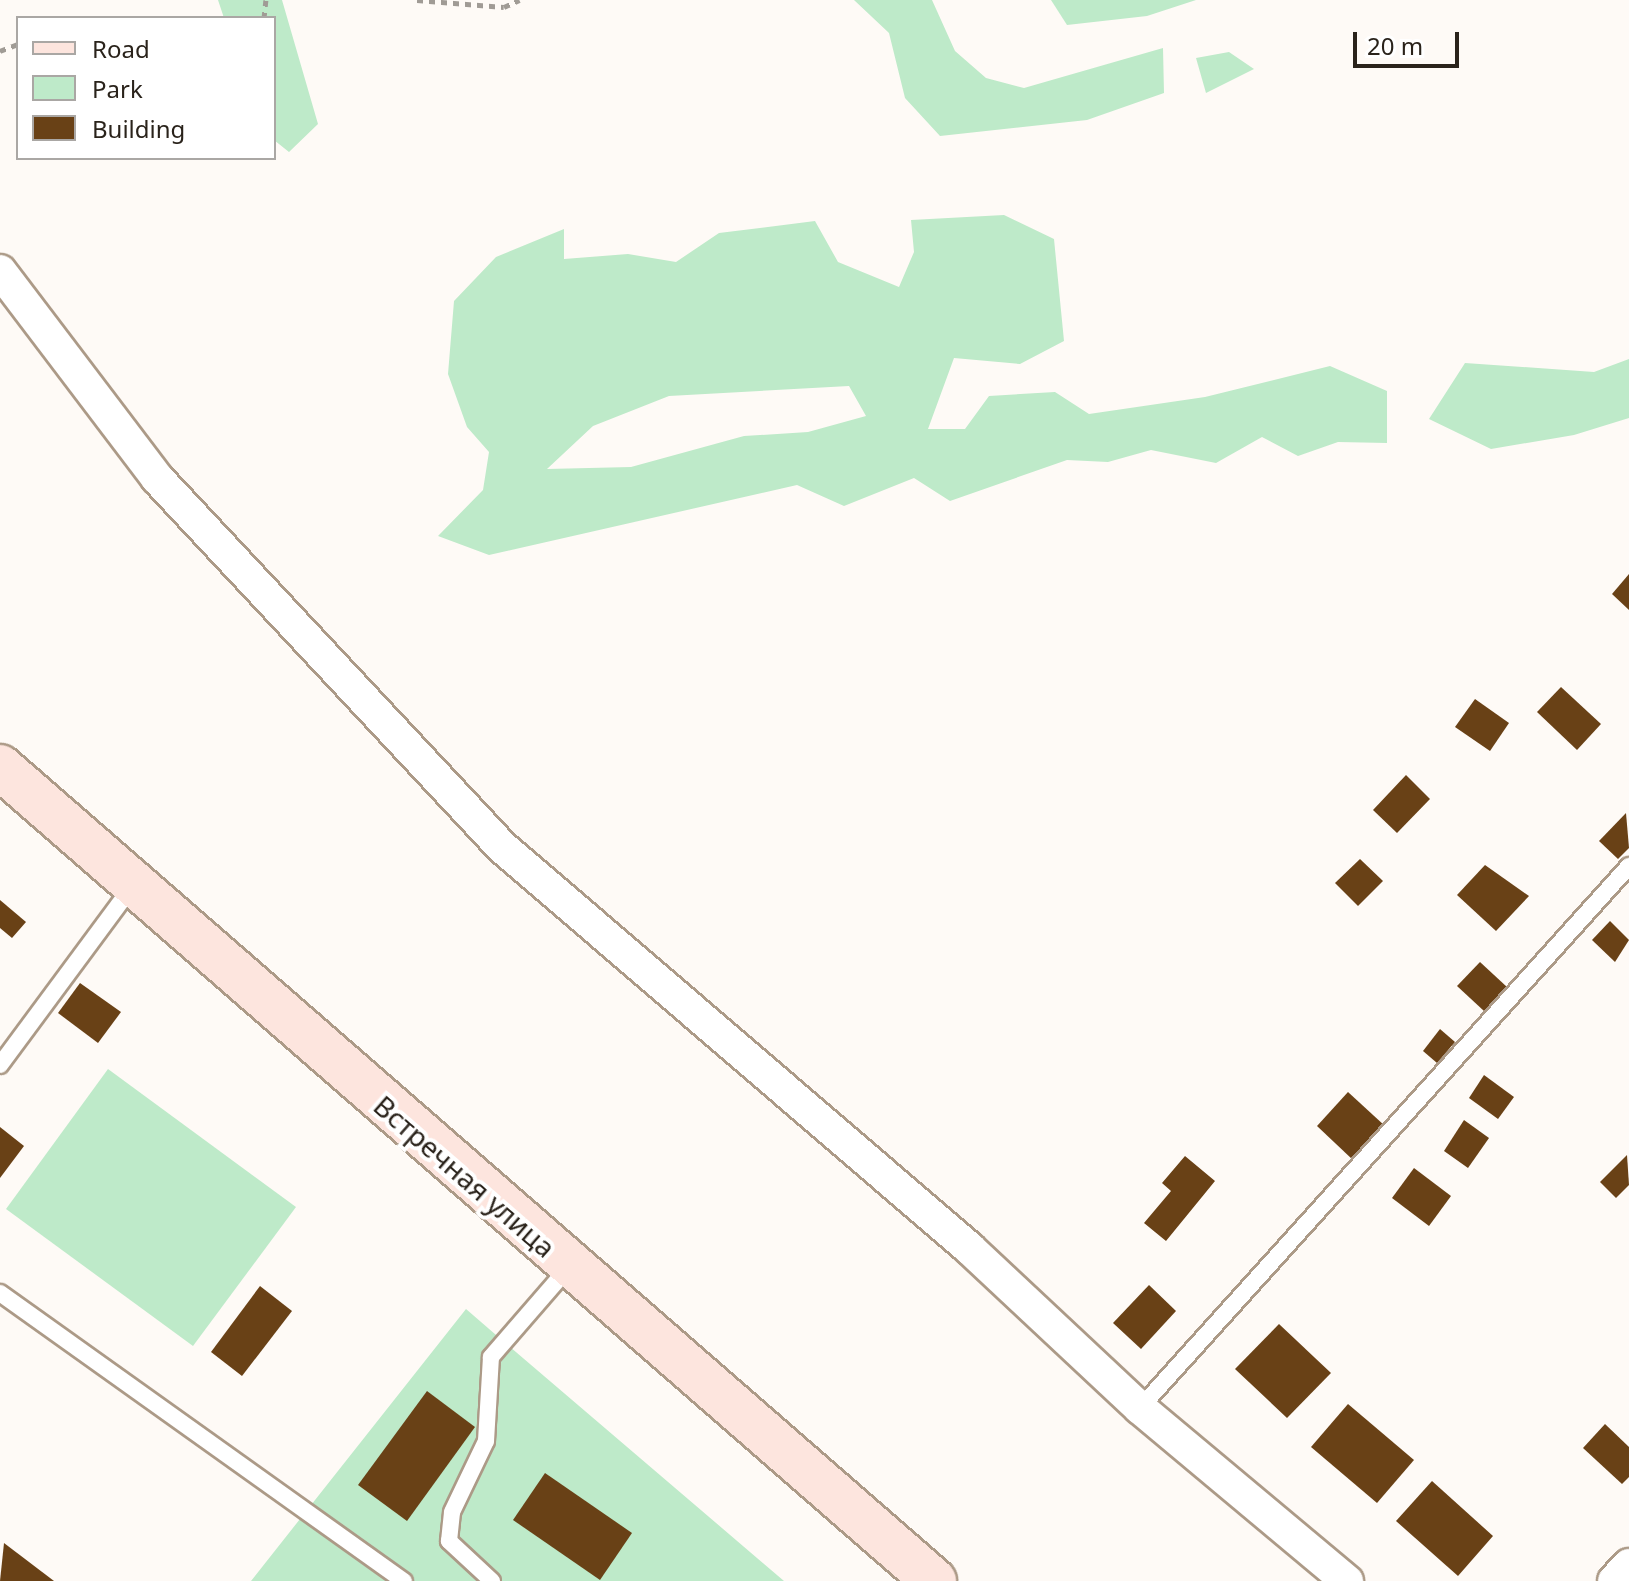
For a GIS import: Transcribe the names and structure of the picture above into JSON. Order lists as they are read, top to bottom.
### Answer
{
  "streets": {
    "main road": ["Встречная улица"]
  },
  "legend": ["Road", "Park", "Building"],
  "scale_bar": "20 m"
}
